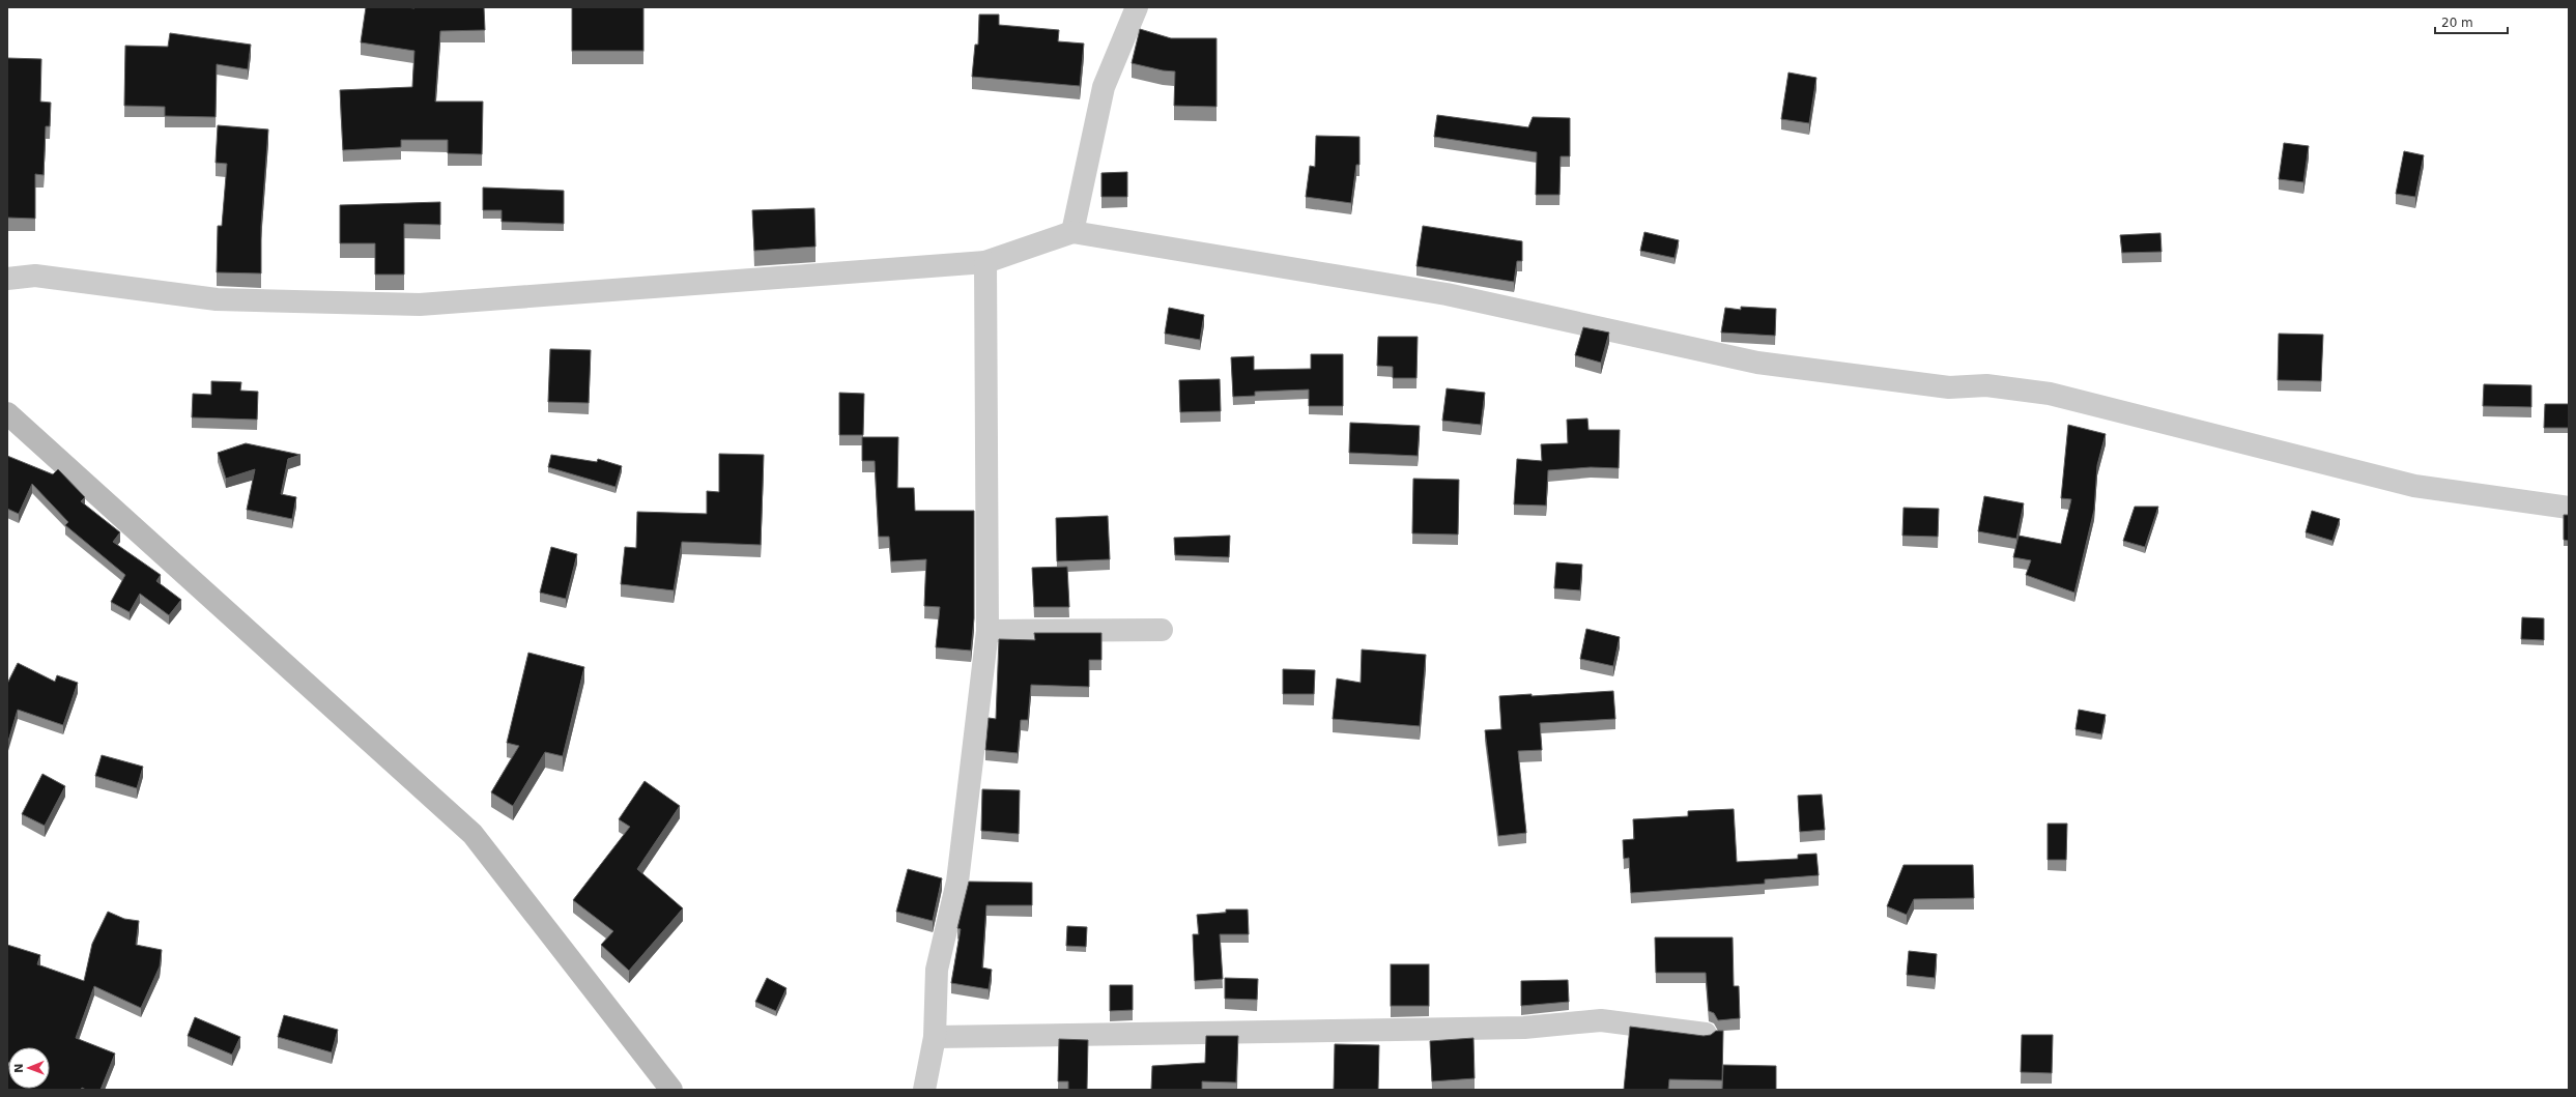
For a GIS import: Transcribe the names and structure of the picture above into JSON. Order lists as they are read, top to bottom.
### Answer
{
  "scale_bar": "20 m",
  "north": "left"
}
